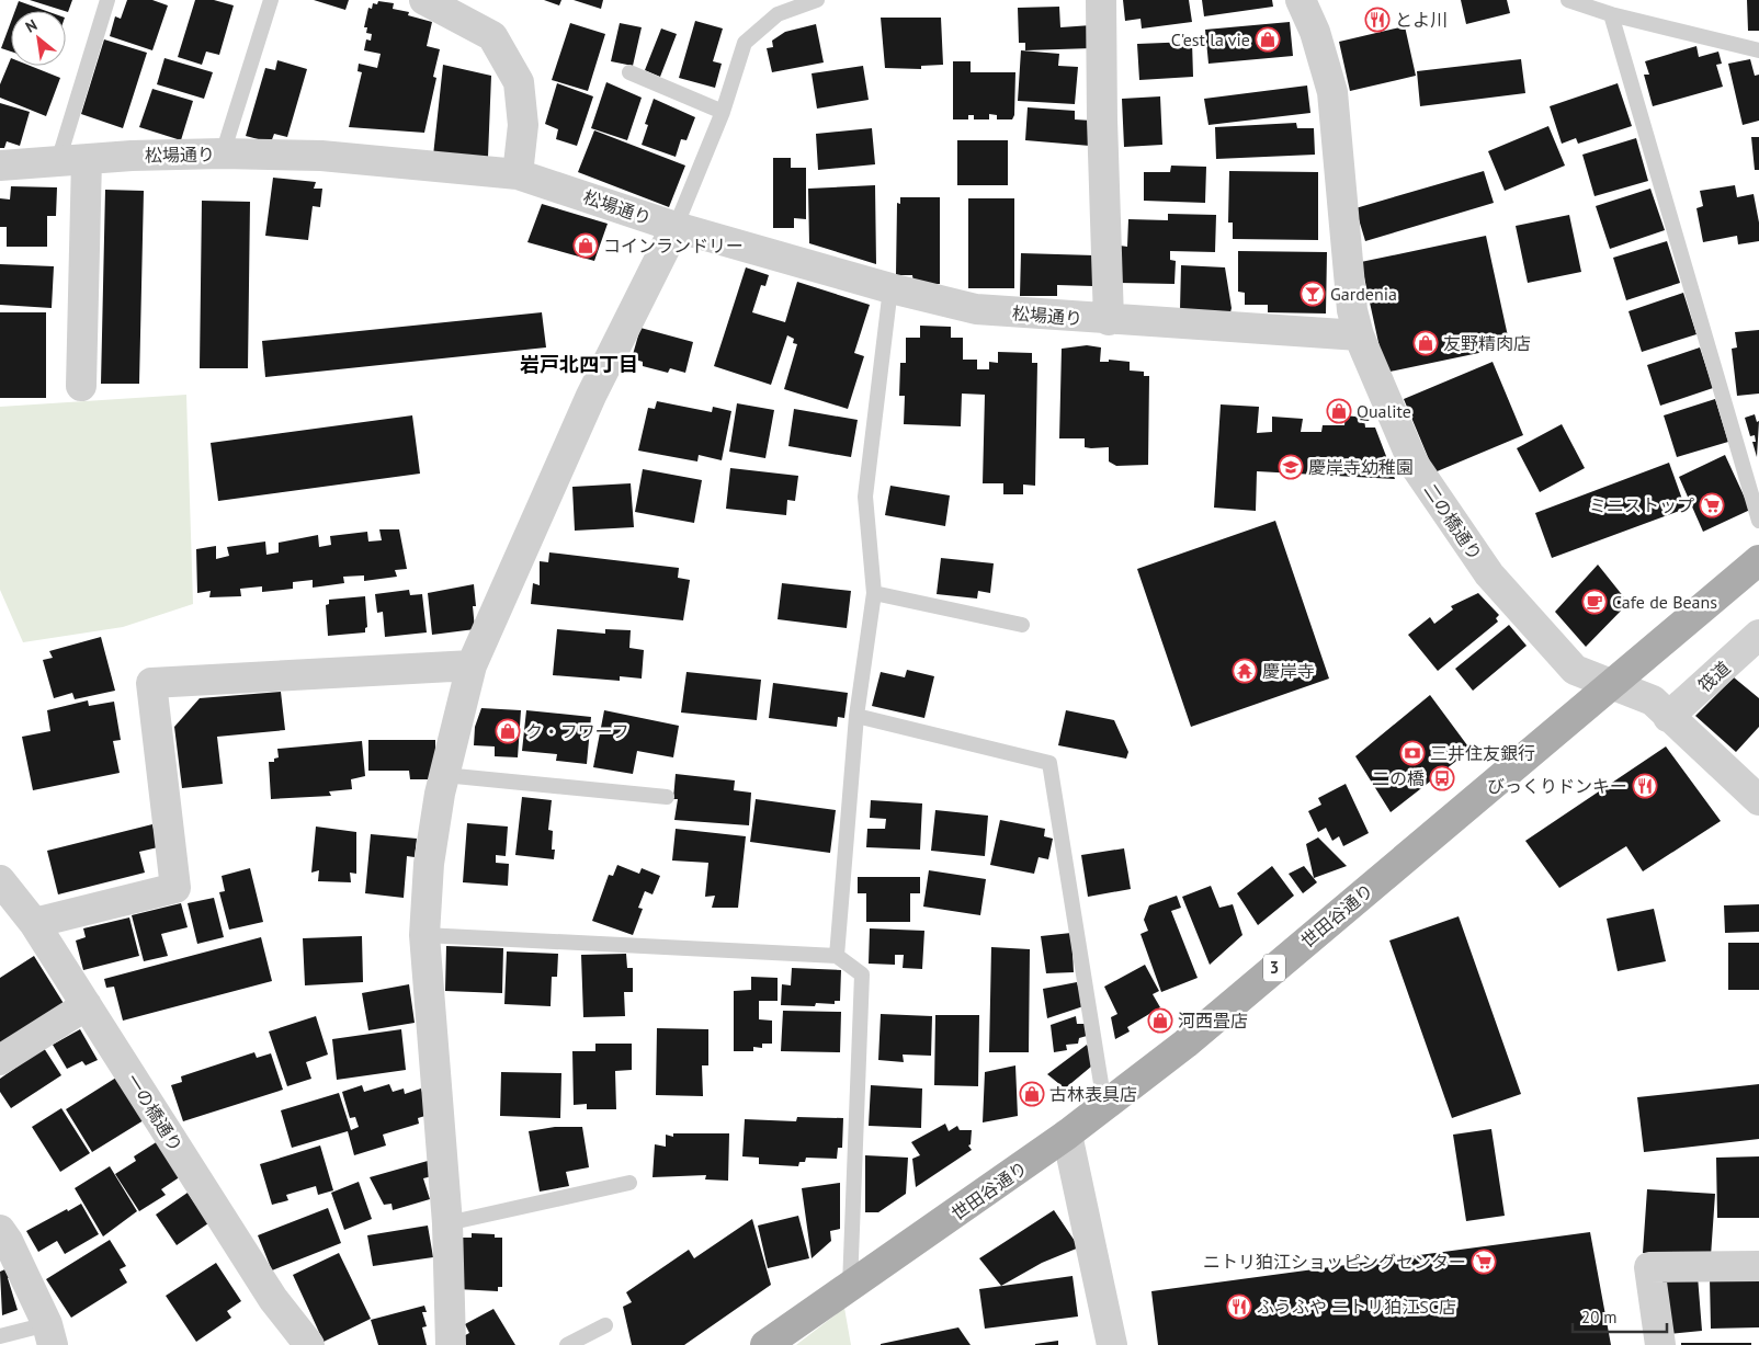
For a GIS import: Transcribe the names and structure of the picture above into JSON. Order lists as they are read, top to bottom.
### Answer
{
  "streets": {
    "main road": ["世田谷通り", "3"],
    "street": [
      "松場通り",
      "二の橋通り",
      "筏道",
      "一の橋通り"
    ]
  },
  "crossings": [
    ["松場通り", "二の橋通り"],
    ["二の橋通り", "筏道"],
    ["二の橋通り", "世田谷通り"]
  ],
  "districts": ["岩戸北四丁目"],
  "places": {
    "restaurant": ["とよ川", "びっくりドンキー", "ふうふや ニトリ狛江SC店"],
    "shop": [
      "C'est la vie",
      "コインランドリー",
      "友野精肉店",
      "Qualite",
      "ク・フワーフ",
      "河西畳店",
      "古林表具店"
    ],
    "bar": ["Gardenia"],
    "school or university": ["慶岸寺幼稚園"],
    "supermarket": ["ミニストップ", "ニトリ狛江ショッピングセンター"],
    "cafe": ["Cafe de Beans"],
    "temple": ["慶岸寺"],
    "bank": ["三井住友銀行"],
    "bus stop": ["二の橋"]
  },
  "scale_bar": "20 m",
  "north": "top left"
}
